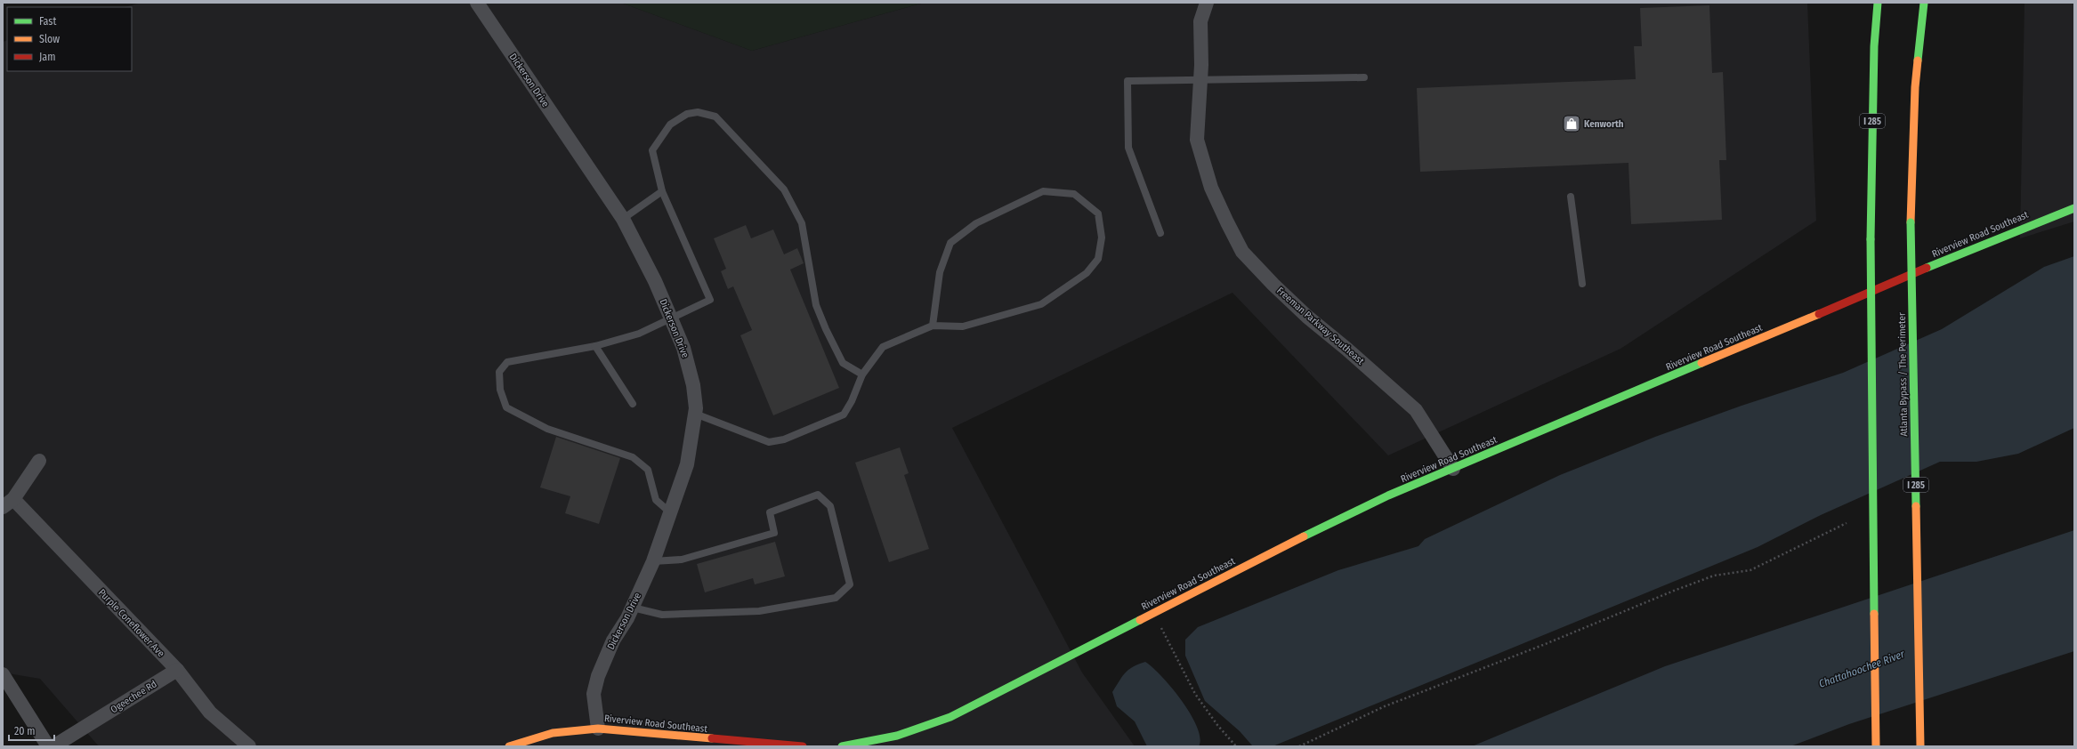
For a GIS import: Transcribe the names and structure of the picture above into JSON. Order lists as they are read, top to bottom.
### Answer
{
  "streets": {
    "main road": ["I 285", "Riverview Road Southeast", "Atlanta Bypass / The Perimeter"],
    "street": [
      "Dickerson Drive",
      "Freeman Parkway Southeast",
      "Purple Coneflower Ave",
      "Ogeechee Rd"
    ]
  },
  "crossings": [
    ["Dickerson Drive", "Riverview Road Southeast"],
    ["Riverview Road Southeast", "Freeman Parkway Southeast"],
    ["Purple Coneflower Ave", "Ogeechee Rd"]
  ],
  "water": ["Chattahoochee River"],
  "places": {
    "shop": ["Kenworth"]
  },
  "legend": ["Fast", "Slow", "Jam"],
  "scale_bar": "20 m"
}
